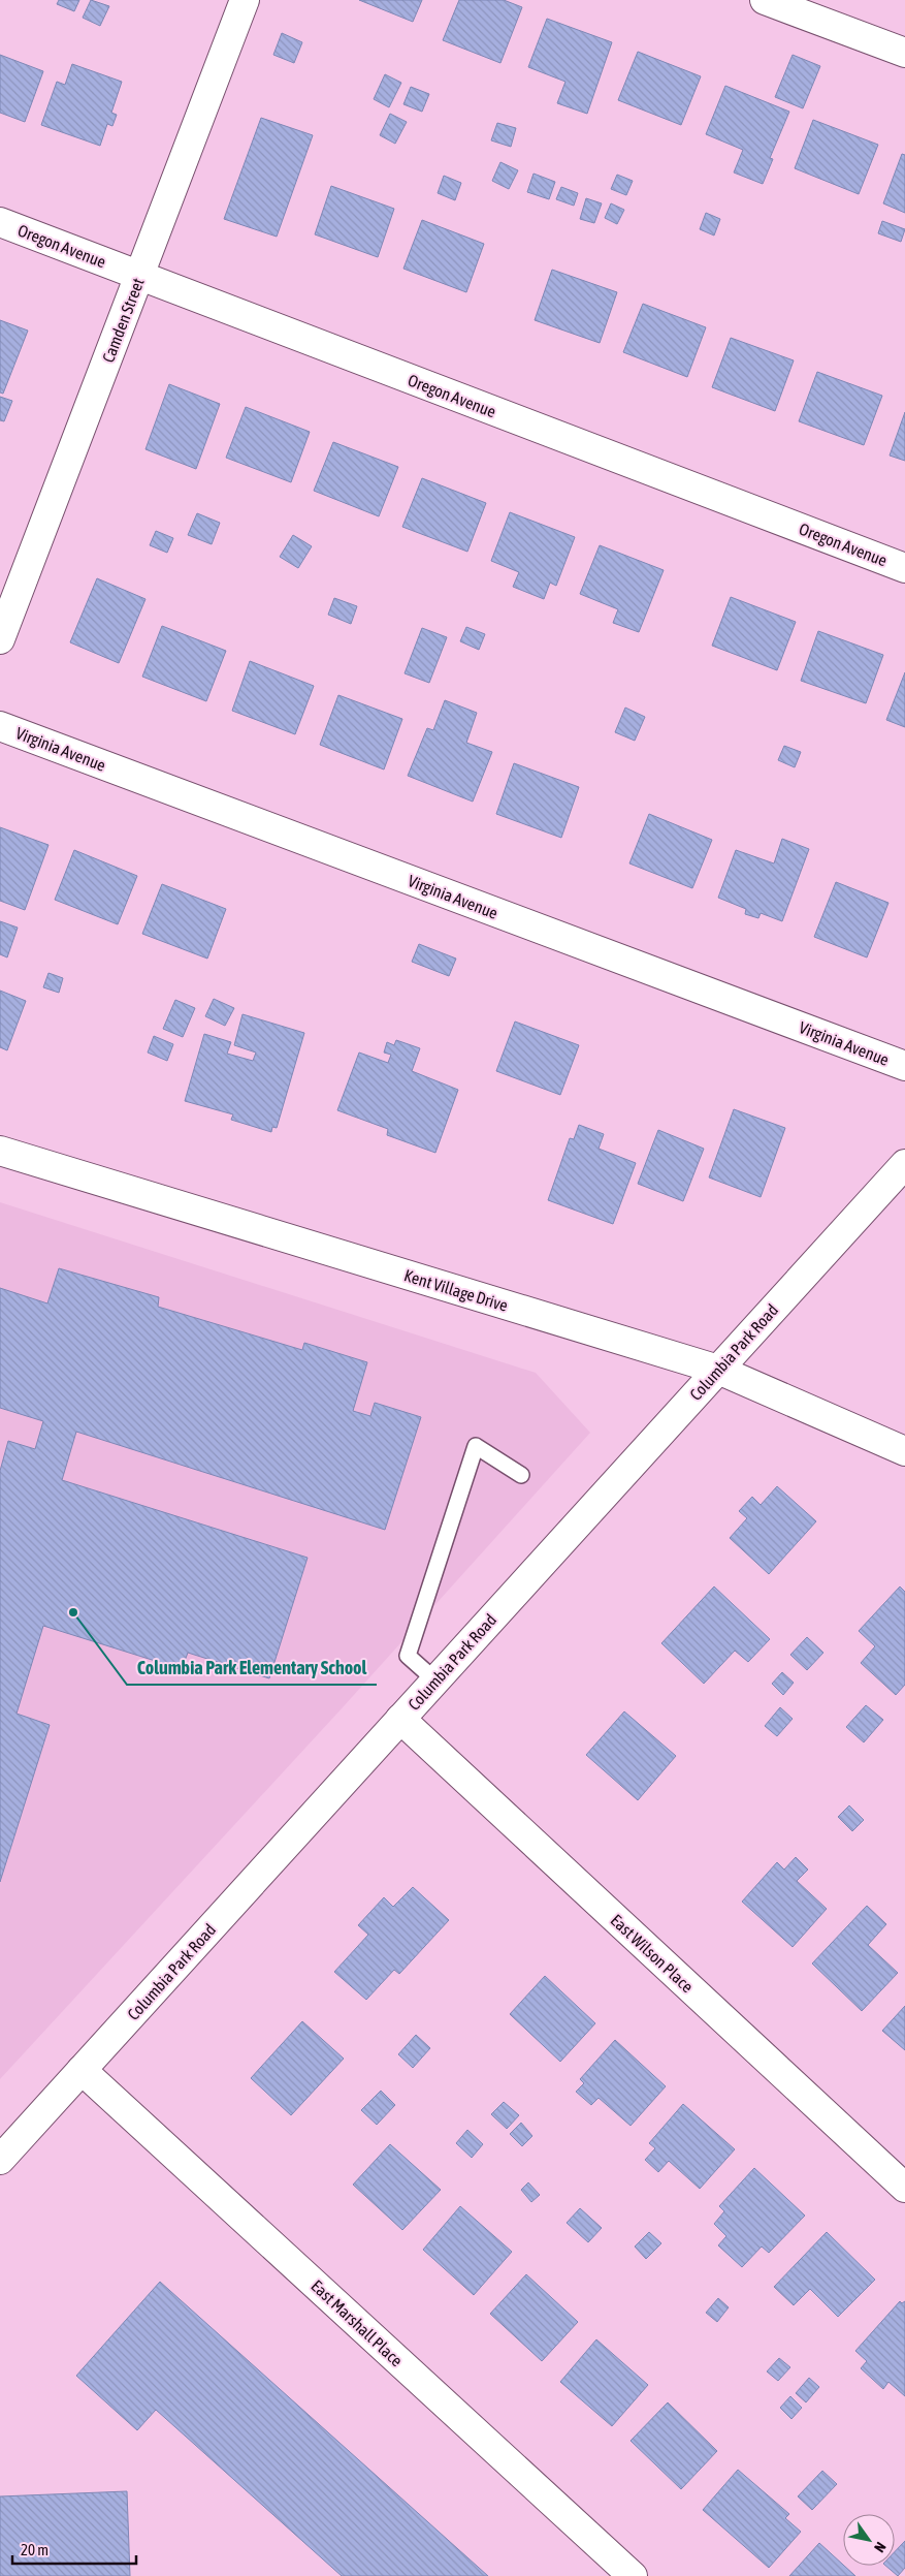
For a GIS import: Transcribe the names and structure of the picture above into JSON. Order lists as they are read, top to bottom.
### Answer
{
  "streets": {
    "street": [
      "Oregon Avenue",
      "Camden Street",
      "Virginia Avenue",
      "Kent Village Drive",
      "Columbia Park Road",
      "East Wilson Place",
      "East Marshall Place"
    ]
  },
  "crossings": [
    ["Oregon Avenue", "Camden Street"],
    ["Kent Village Drive", "Columbia Park Road"],
    ["Columbia Park Road", "East Wilson Place"],
    ["Columbia Park Road", "East Marshall Place"]
  ],
  "places": ["Columbia Park Elementary School"],
  "scale_bar": "20 m",
  "north": "bottom right"
}
